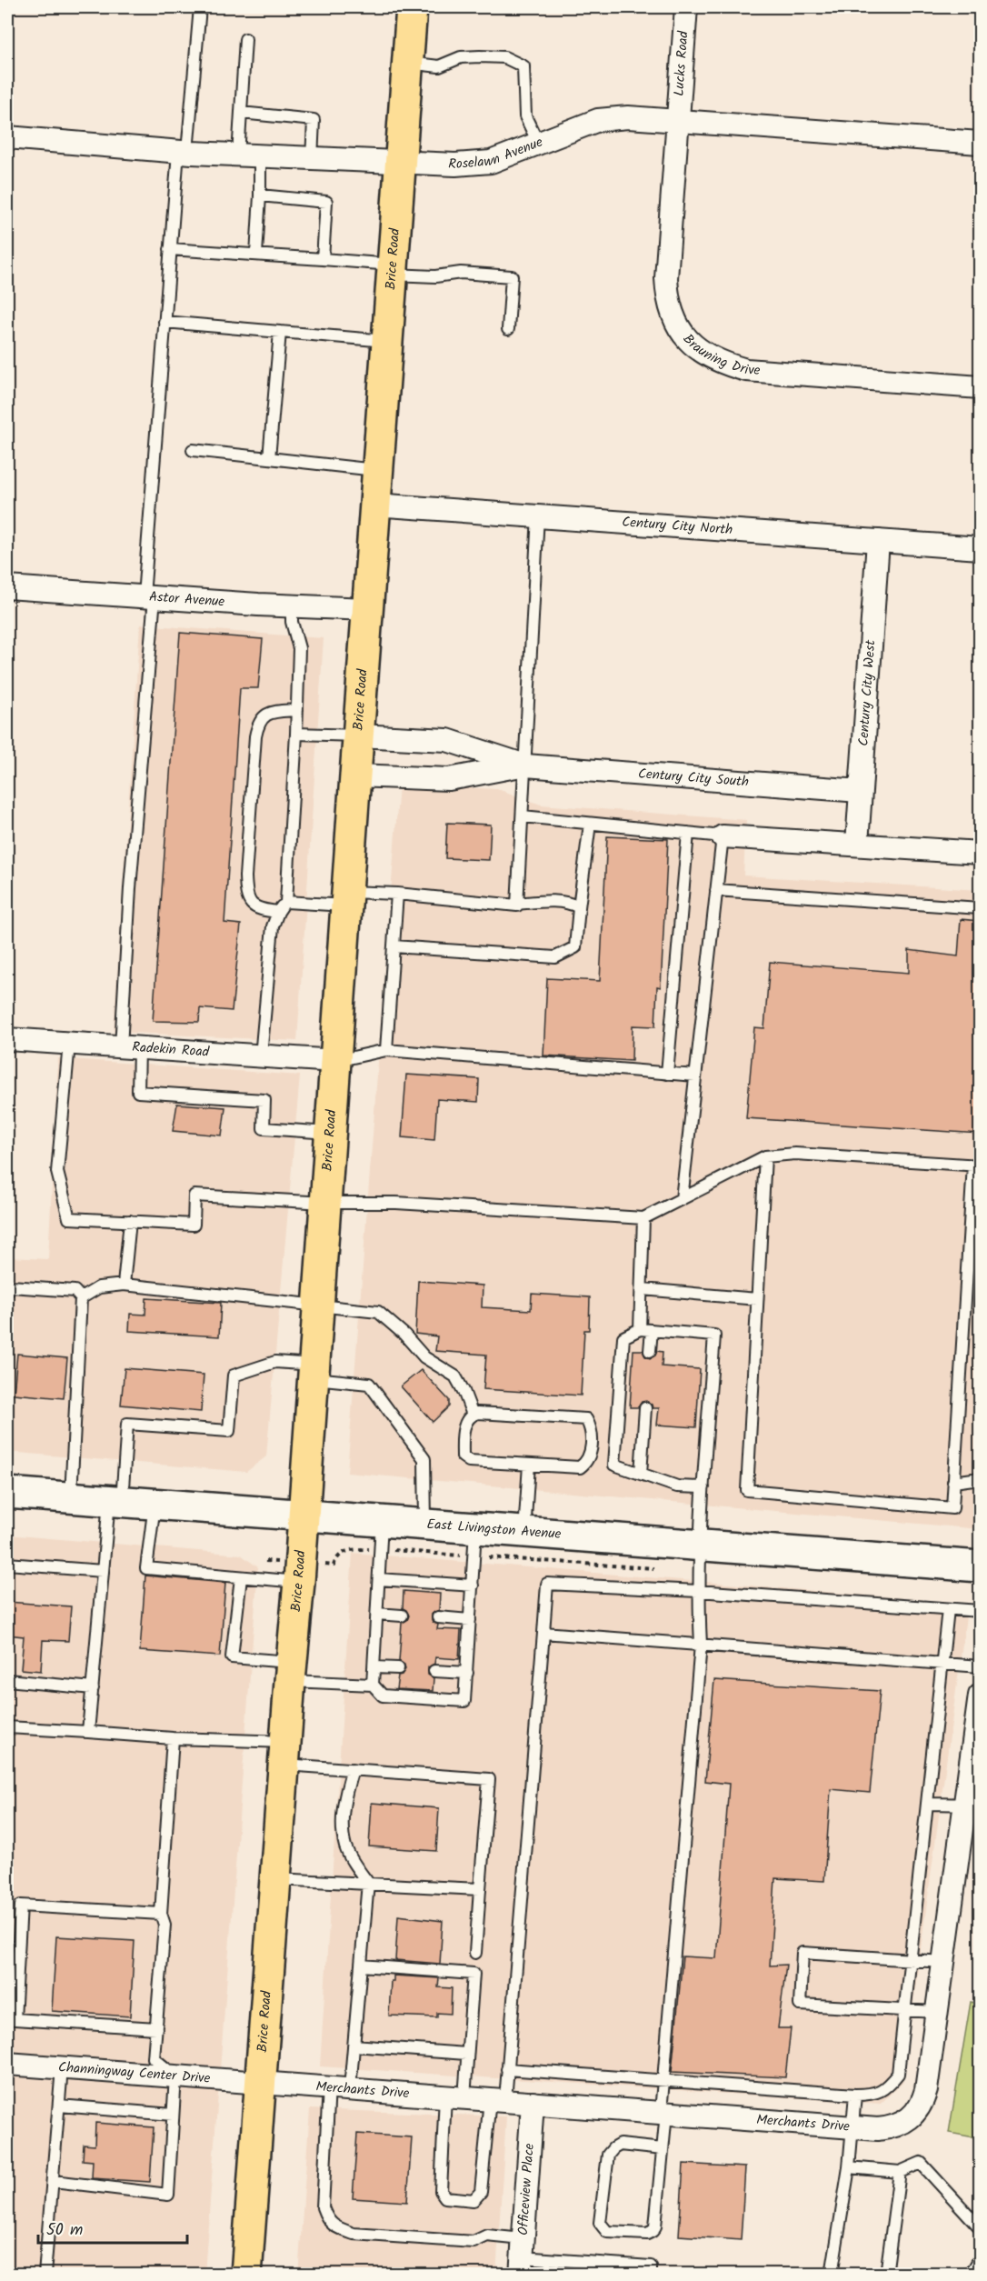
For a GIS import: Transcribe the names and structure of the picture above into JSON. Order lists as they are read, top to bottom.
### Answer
{
  "streets": {
    "main road": ["Brice Road", "East Livingston Avenue"],
    "street": [
      "Lucks Road",
      "Roselawn Avenue",
      "Brauning Drive",
      "Century City North",
      "Astor Avenue",
      "Century City West",
      "Century City South",
      "Radekin Road",
      "Channingway Center Drive",
      "Merchants Drive",
      "Officeview Place"
    ]
  },
  "crossings": [
    ["Lucks Road", "Roselawn Avenue"],
    ["Lucks Road", "Brauning Drive"],
    ["Roselawn Avenue", "Brice Road"],
    ["Roselawn Avenue", "Brauning Drive"],
    ["Brice Road", "Century City North"],
    ["Brice Road", "Astor Avenue"],
    ["Brice Road", "Century City South"],
    ["Brice Road", "Radekin Road"],
    ["Brice Road", "East Livingston Avenue"],
    ["Brice Road", "Channingway Center Drive"],
    ["Brice Road", "Merchants Drive"],
    ["Century City North", "Century City West"],
    ["Century City West", "Century City South"],
    ["Channingway Center Drive", "Merchants Drive"],
    ["Merchants Drive", "Officeview Place"]
  ],
  "scale_bar": "50 m"
}
